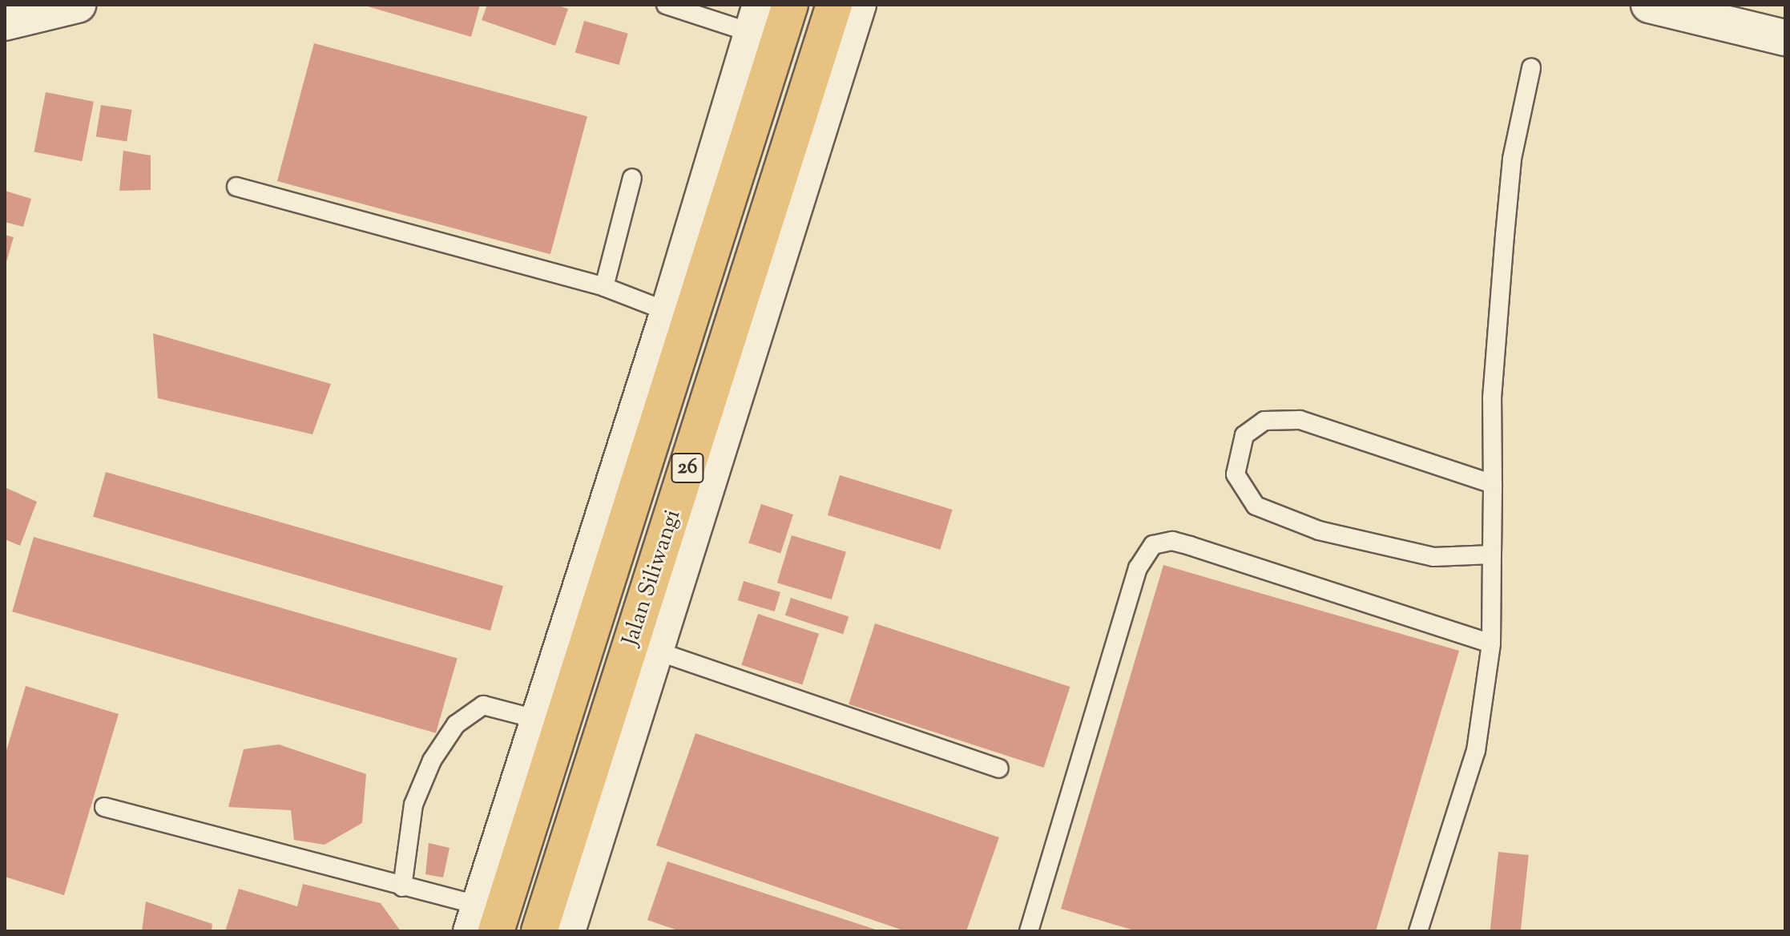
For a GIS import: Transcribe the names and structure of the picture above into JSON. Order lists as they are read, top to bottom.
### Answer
{
  "streets": {
    "highway": ["26", "Jalan Siliwangi"]
  }
}
